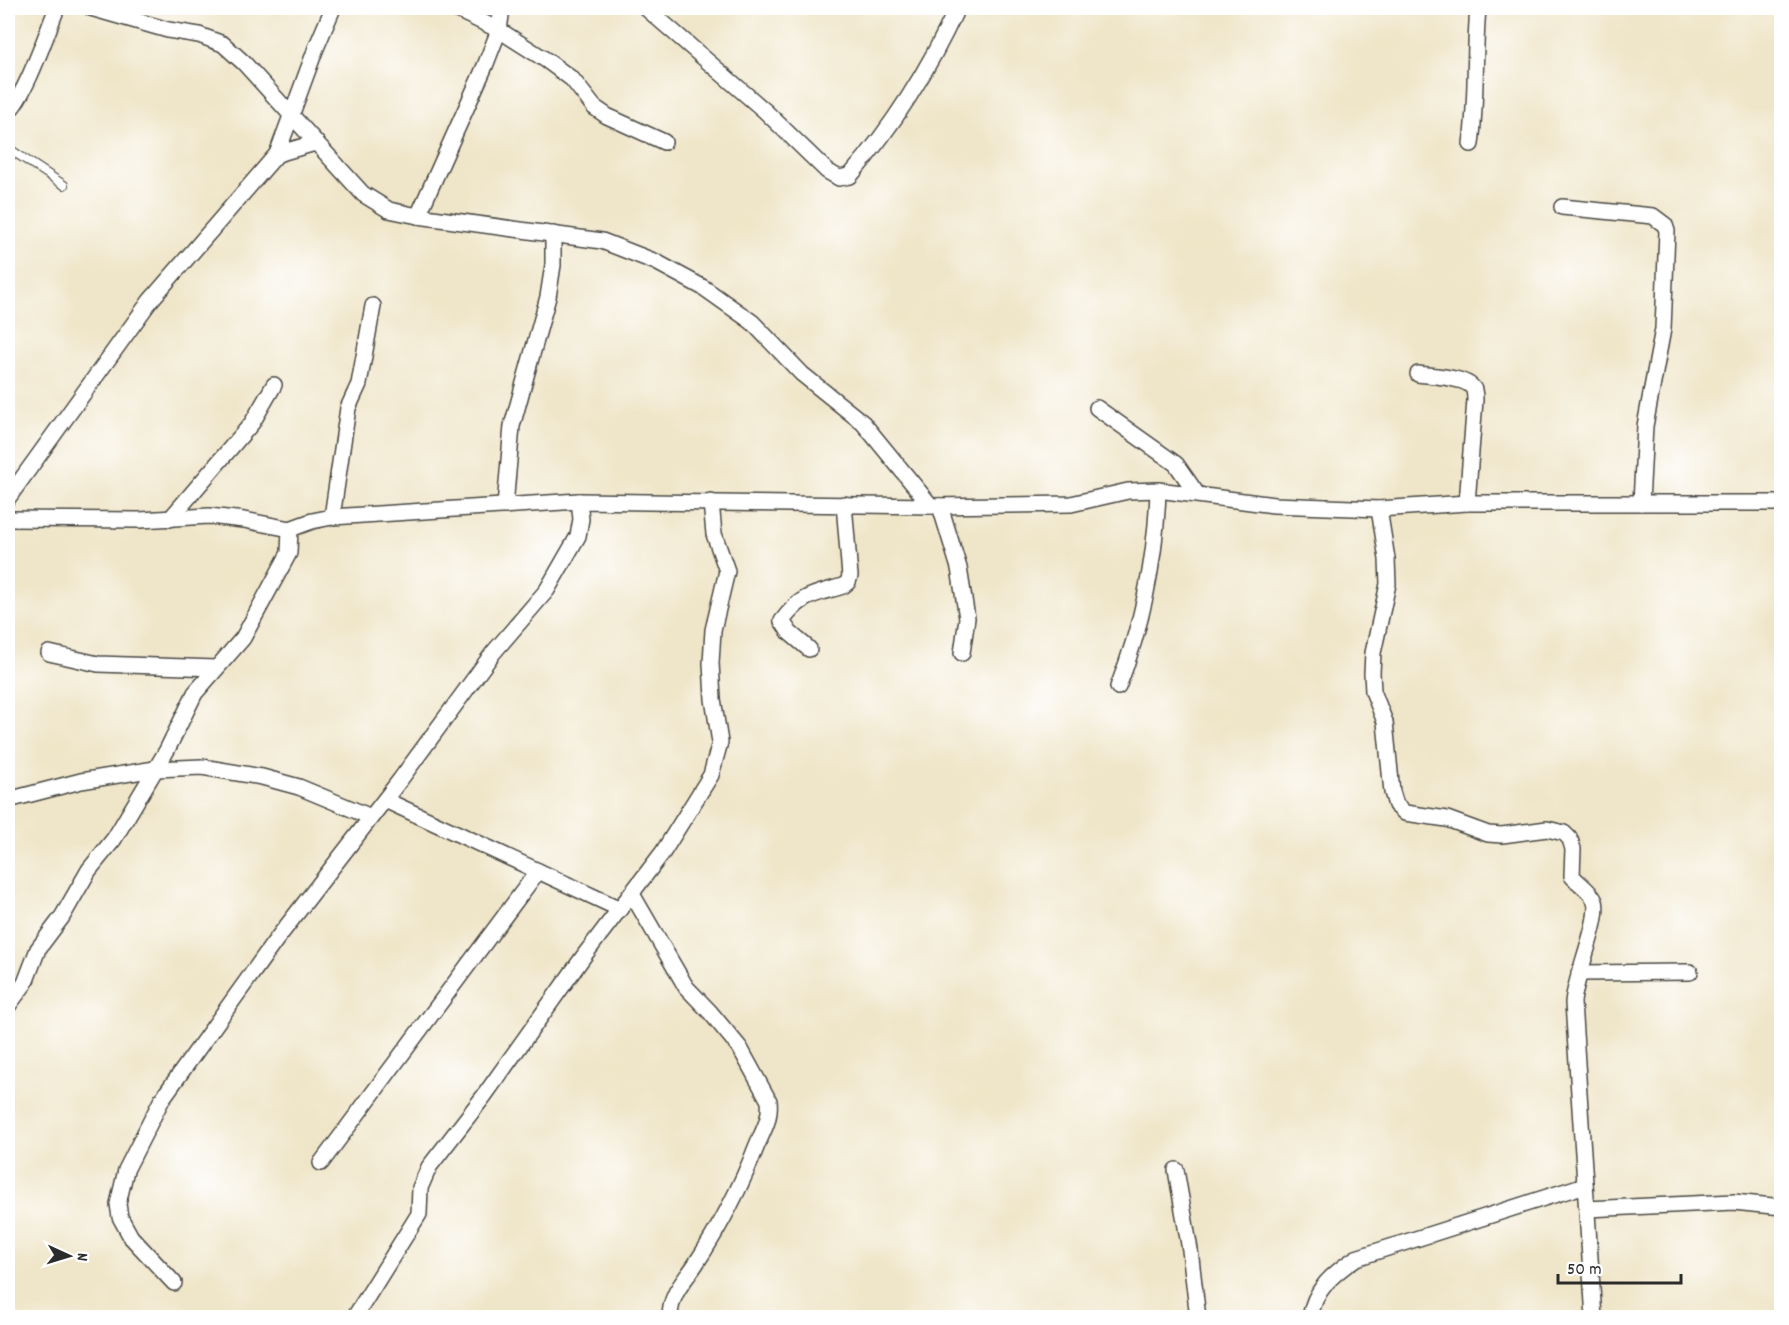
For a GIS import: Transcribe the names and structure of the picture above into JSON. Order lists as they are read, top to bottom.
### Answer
{
  "scale_bar": "50 m",
  "north": "right"
}
